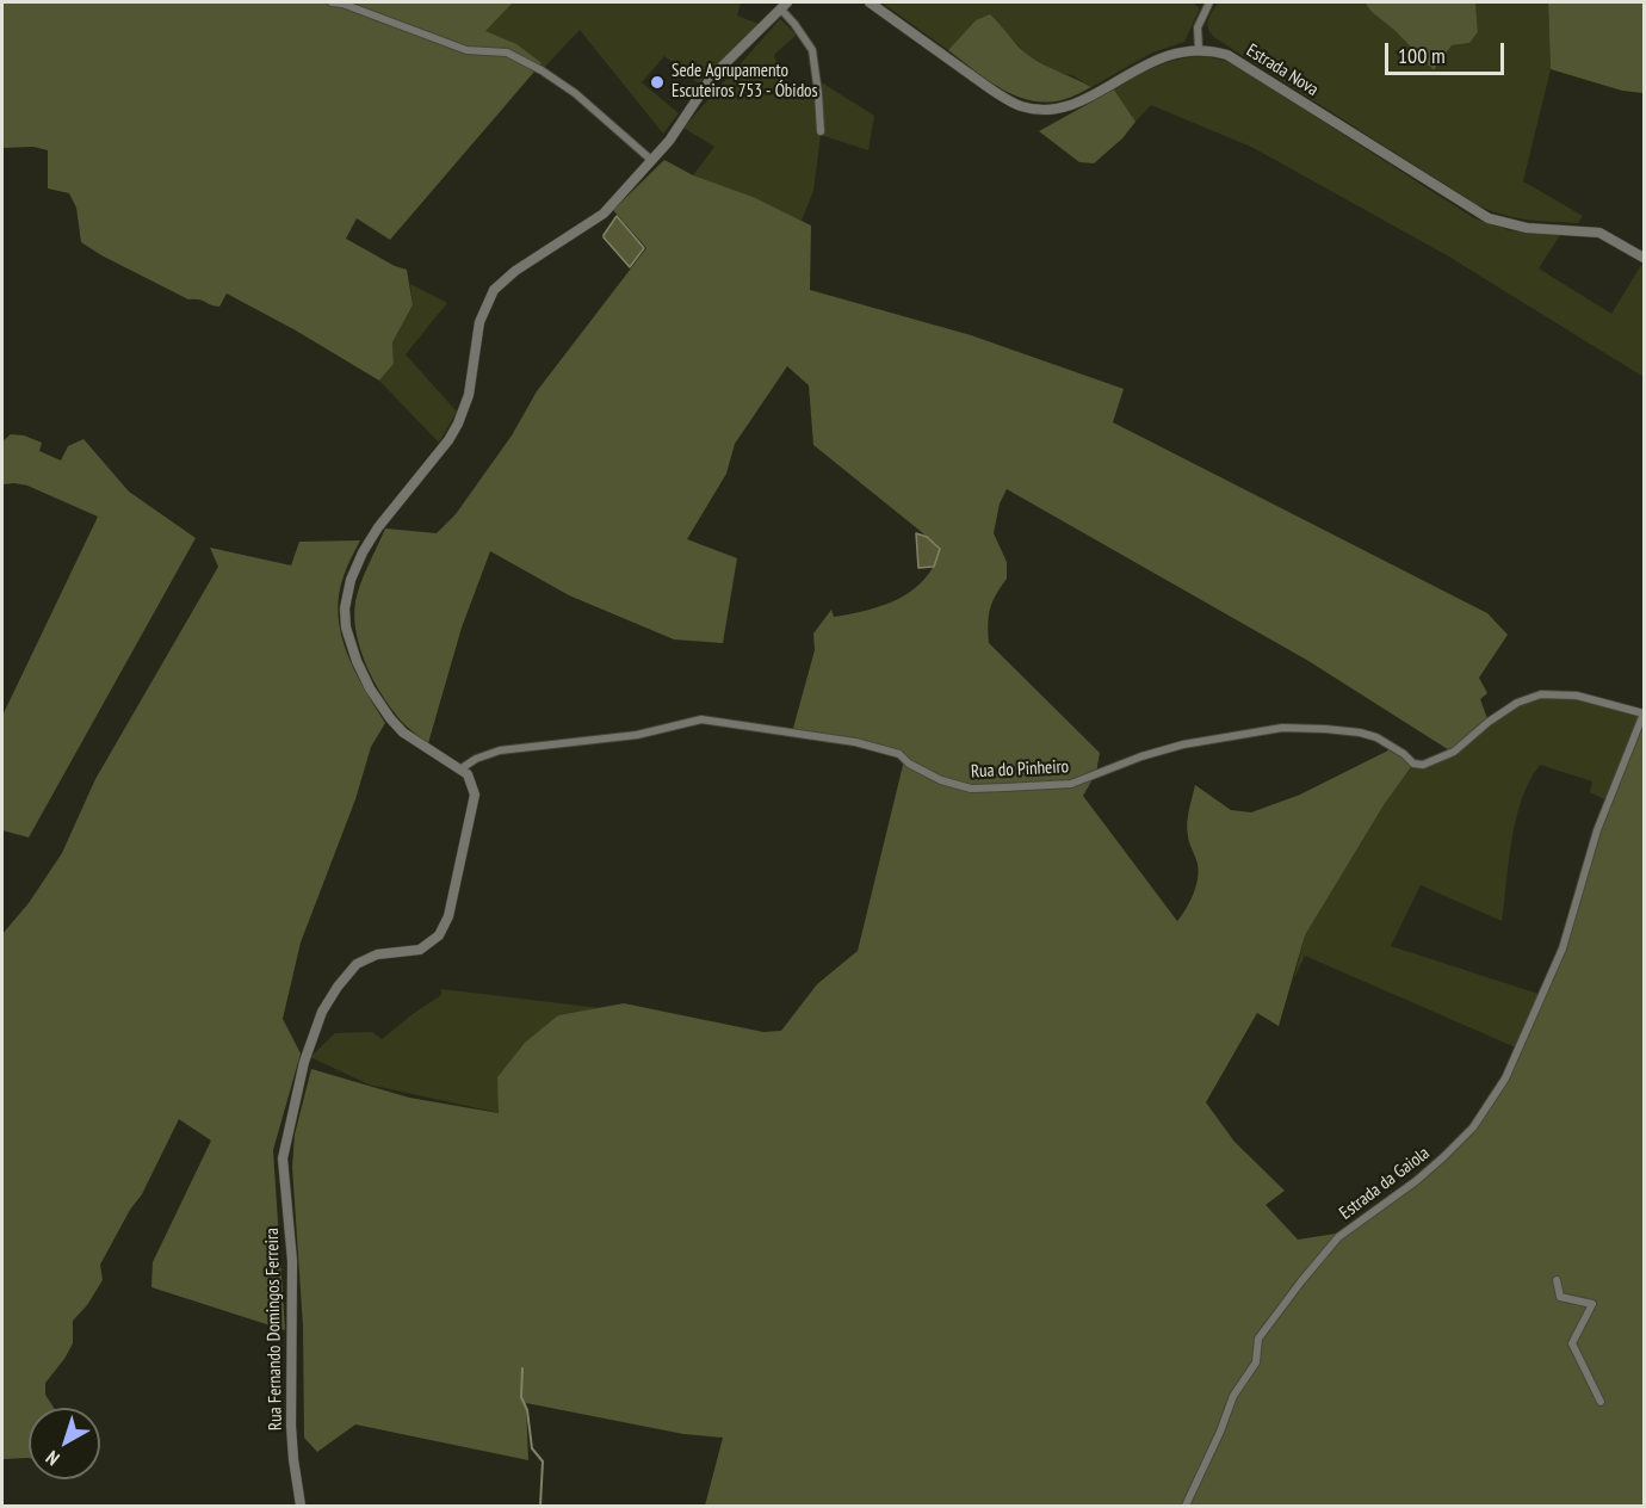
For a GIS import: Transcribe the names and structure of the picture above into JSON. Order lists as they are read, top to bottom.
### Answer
{
  "streets": {
    "street": [
      "Estrada Nova",
      "Rua do Pinheiro",
      "Estrada da Gaiola",
      "Rua Fernando Domingos Ferreira"
    ]
  },
  "crossings": [
    ["Rua do Pinheiro", "Estrada da Gaiola"],
    ["Rua do Pinheiro", "Rua Fernando Domingos Ferreira"]
  ],
  "places": ["Sede Agrupamento Escuteiros 753 - Óbidos"],
  "scale_bar": "100 m",
  "north": "bottom left"
}
